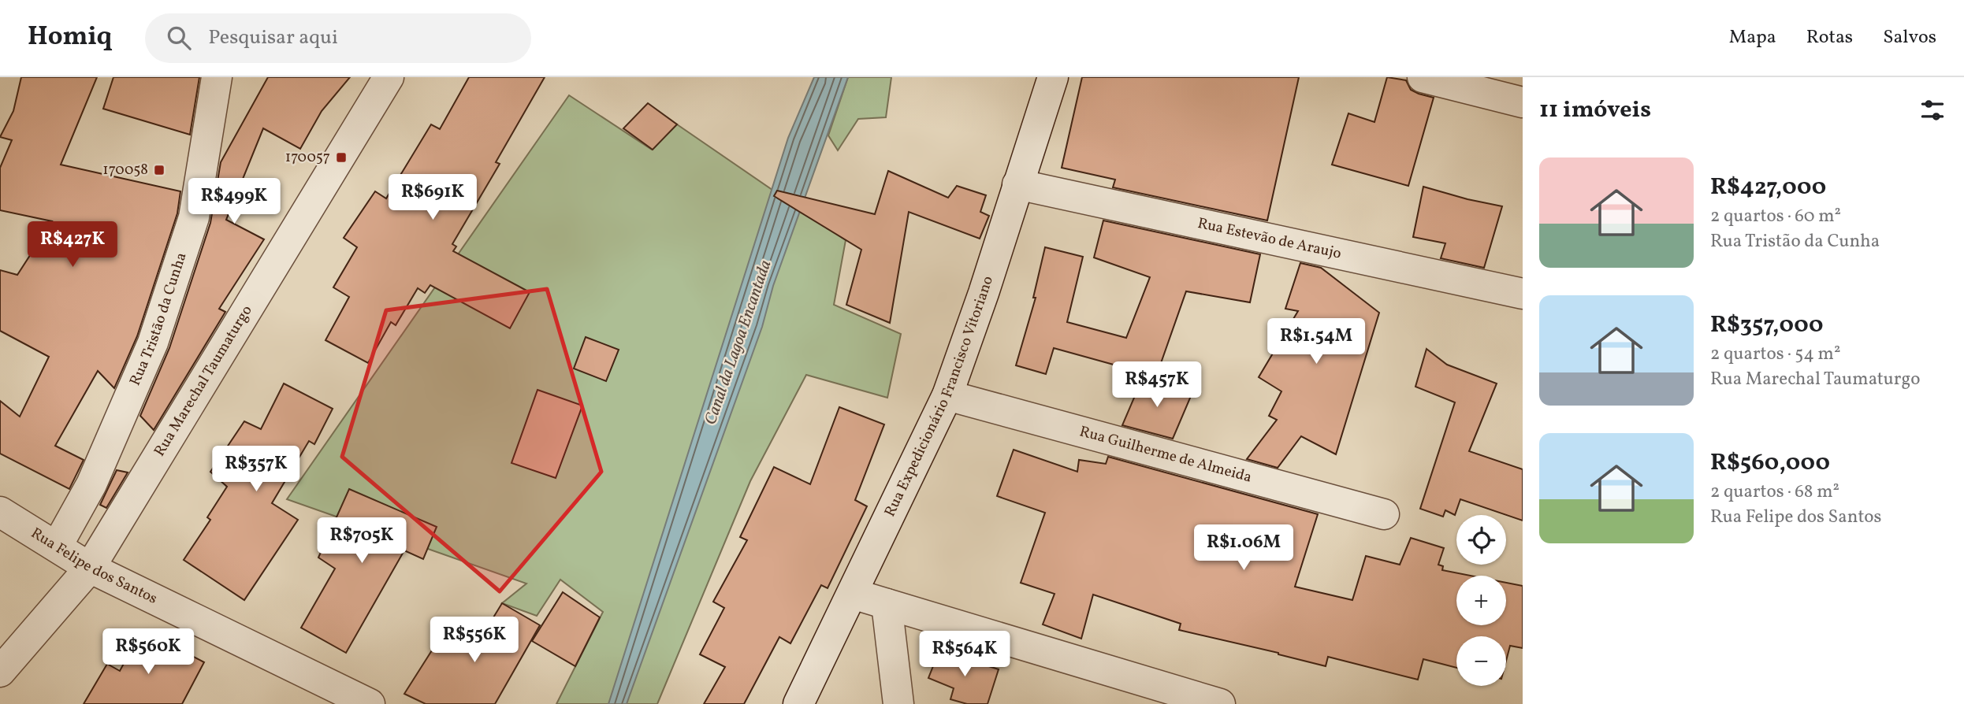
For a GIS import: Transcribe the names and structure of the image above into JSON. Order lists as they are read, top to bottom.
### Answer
{
  "streets": {
    "street": [
      "Rua Estevão de Araujo",
      "Rua Tristão da Cunha",
      "Rua Marechal Taumaturgo",
      "Rua Expedicionário Francisco Vitoriano",
      "Rua Guilherme de Almeida",
      "Rua Felipe dos Santos"
    ]
  },
  "crossings": [
    ["Rua Estevão de Araujo", "Rua Expedicionário Francisco Vitoriano"],
    ["Rua Tristão da Cunha", "Rua Felipe dos Santos"],
    ["Rua Marechal Taumaturgo", "Rua Felipe dos Santos"],
    ["Rua Expedicionário Francisco Vitoriano", "Rua Guilherme de Almeida"]
  ],
  "water": ["Canal da Lagoa Encantada"],
  "places": {
    "transit": ["170057", "170058"]
  },
  "page": {
    "header": "Homiq",
    "search": "Pesquisar aqui",
    "nav": ["Mapa", "Rotas", "Salvos"],
    "heading": "11 imóveis",
    "list": [
      {
        "name": "R$427,000",
        "note": "2 quartos · 60 m² · Rua Tristão da Cunha"
      },
      {
        "name": "R$357,000",
        "note": "2 quartos · 54 m² · Rua Marechal Taumaturgo"
      },
      {
        "name": "R$560,000",
        "note": "2 quartos · 68 m² · Rua Felipe dos Santos"
      }
    ],
    "price": [
      "R$691K",
      "R$499K",
      "R$427K",
      "R$1.54M",
      "R$457K",
      "R$357K",
      "R$705K",
      "R$1.06M",
      "R$556K",
      "R$560K",
      "R$564K"
    ],
    "map_buttons": ["+", "−"]
  }
}
